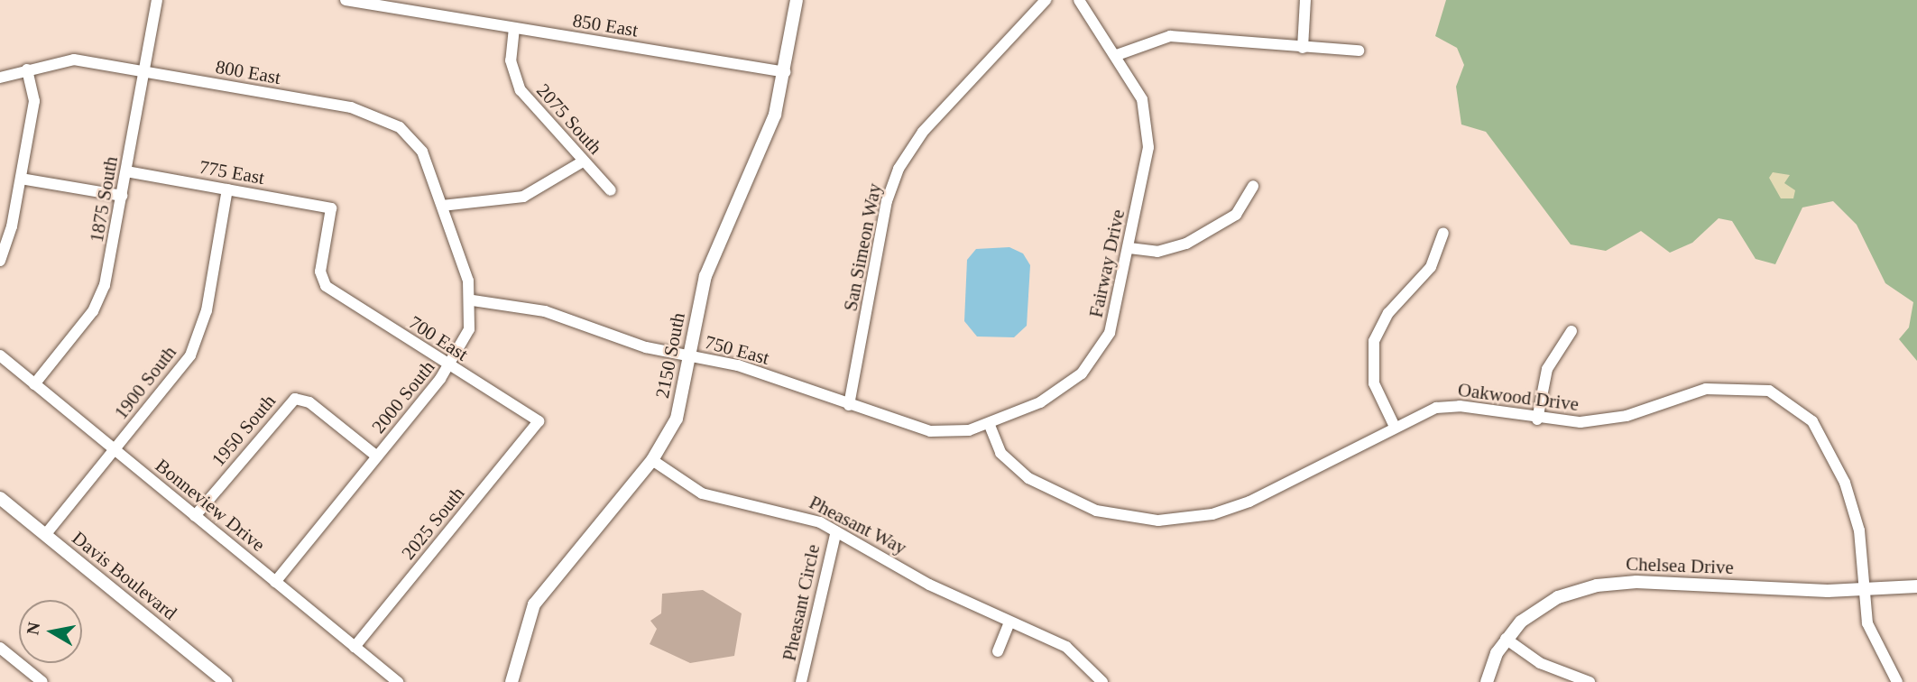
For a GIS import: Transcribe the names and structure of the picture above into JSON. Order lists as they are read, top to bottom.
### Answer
{
  "streets": {
    "street": [
      "850 East",
      "800 East",
      "2075 South",
      "775 East",
      "1875 South",
      "San Simeon Way",
      "Fairway Drive",
      "700 East",
      "750 East",
      "2150 South",
      "1900 South",
      "2000 South",
      "Oakwood Drive",
      "1950 South",
      "Bonneview Drive",
      "2025 South",
      "Pheasant Way",
      "Chelsea Drive",
      "Davis Boulevard",
      "Pheasant Circle"
    ]
  },
  "crossings": [
    ["850 East", "2075 South"],
    ["850 East", "2150 South"],
    ["800 East", "1875 South"],
    ["800 East", "2000 South"],
    ["775 East", "1875 South"],
    ["775 East", "700 East"],
    ["775 East", "1900 South"],
    ["1875 South", "Bonneview Drive"],
    ["San Simeon Way", "750 East"],
    ["Fairway Drive", "750 East"],
    ["Fairway Drive", "Oakwood Drive"],
    ["700 East", "2000 South"],
    ["700 East", "2025 South"],
    ["750 East", "2150 South"],
    ["750 East", "2000 South"],
    ["750 East", "Oakwood Drive"],
    ["2150 South", "Pheasant Way"],
    ["1900 South", "Bonneview Drive"],
    ["1900 South", "Davis Boulevard"],
    ["2000 South", "1950 South"],
    ["2000 South", "Bonneview Drive"],
    ["Oakwood Drive", "Chelsea Drive"],
    ["1950 South", "Bonneview Drive"],
    ["Bonneview Drive", "2025 South"],
    ["Pheasant Way", "Pheasant Circle"]
  ],
  "north": "left"
}
